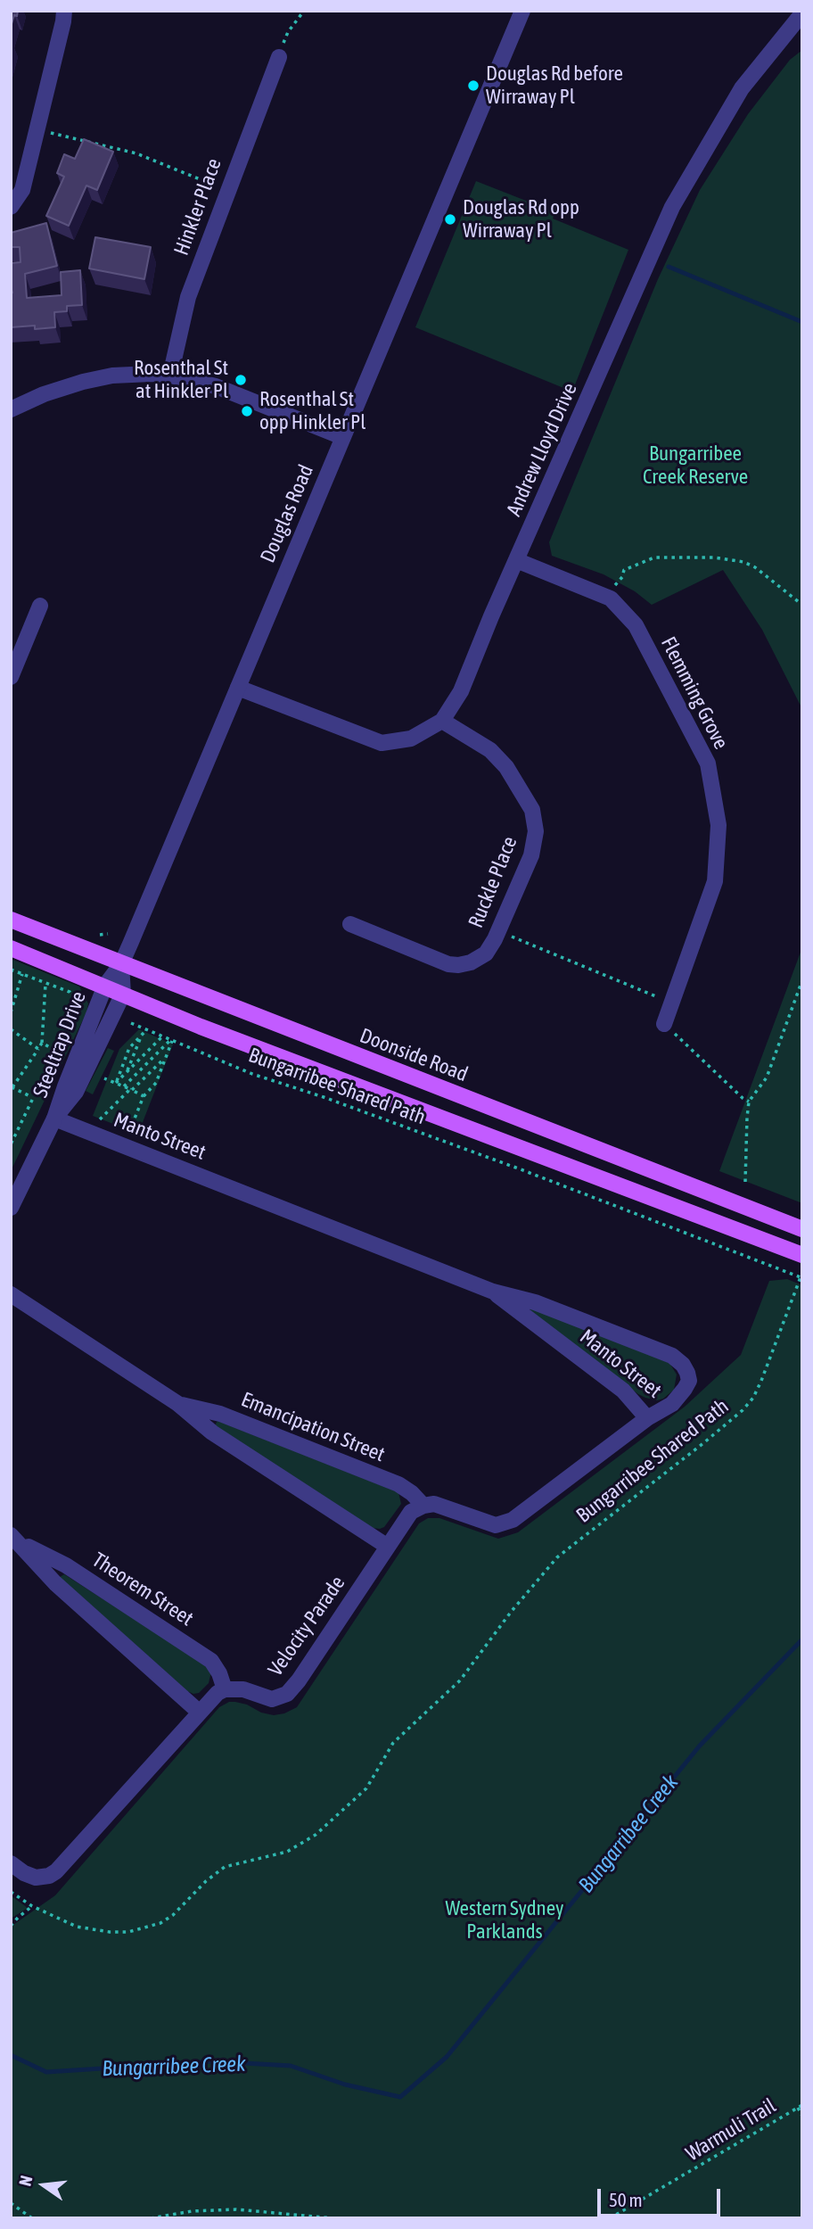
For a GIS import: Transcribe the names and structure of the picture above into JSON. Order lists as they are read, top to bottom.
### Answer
{
  "streets": {
    "main road": ["Doonside Road"],
    "street": [
      "Hinkler Place",
      "Andrew Lloyd Drive",
      "Douglas Road",
      "Flemming Grove",
      "Ruckle Place",
      "Steeltrap Drive",
      "Manto Street",
      "Emancipation Street",
      "Theorem Street",
      "Velocity Parade"
    ],
    "path": ["Bungarribee Shared Path", "Warmuli Trail"]
  },
  "crossings": [
    ["Andrew Lloyd Drive", "Douglas Road"],
    ["Andrew Lloyd Drive", "Flemming Grove"],
    ["Andrew Lloyd Drive", "Ruckle Place"],
    ["Douglas Road", "Steeltrap Drive"],
    ["Douglas Road", "Doonside Road"],
    ["Steeltrap Drive", "Manto Street"],
    ["Emancipation Street", "Velocity Parade"],
    ["Theorem Street", "Velocity Parade"]
  ],
  "water": ["Bungarribee Creek"],
  "parks": ["Bungarribee Creek Reserve", "Western Sydney Parklands"],
  "places": [
    "Douglas Rd before Wirraway Pl",
    "Douglas Rd opp Wirraway Pl",
    "Rosenthal St at Hinkler Pl",
    "Rosenthal St opp Hinkler Pl"
  ],
  "scale_bar": "50 m",
  "north": "left"
}
